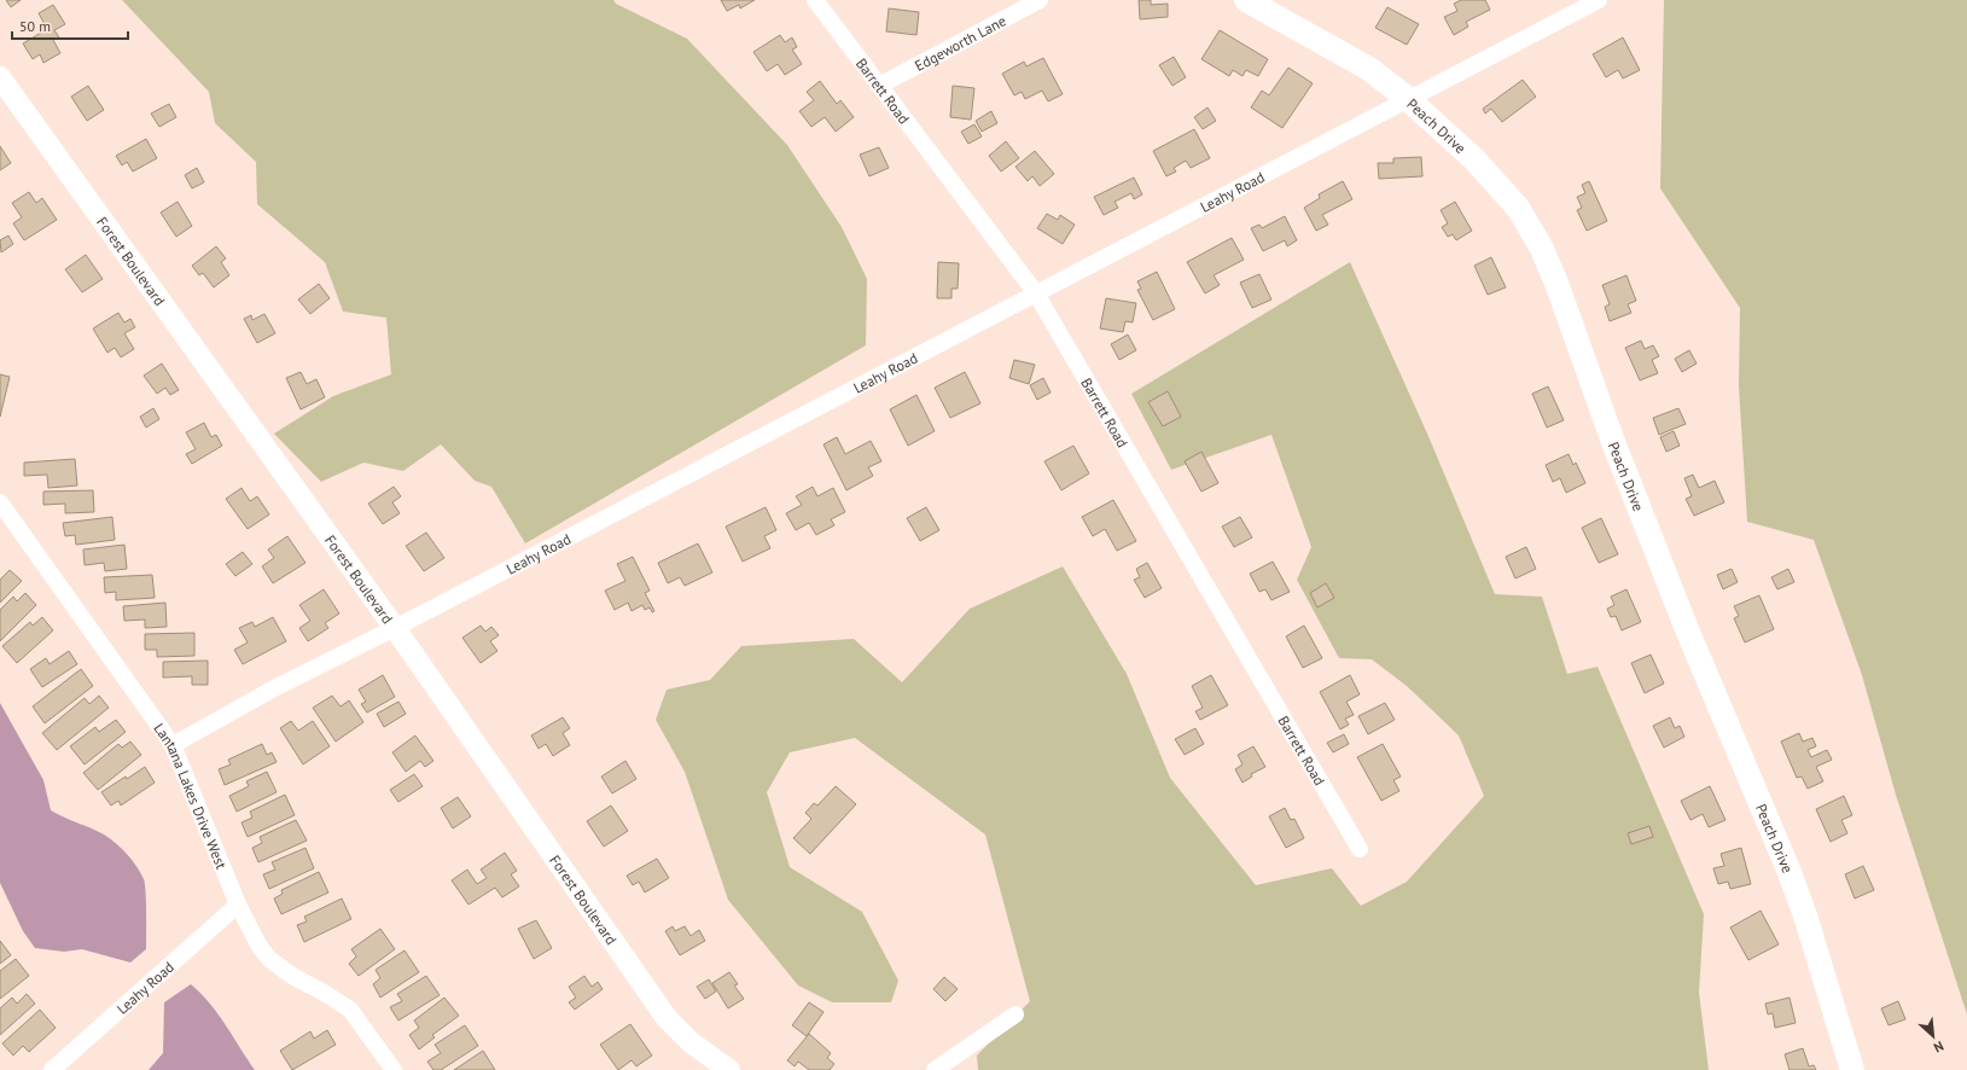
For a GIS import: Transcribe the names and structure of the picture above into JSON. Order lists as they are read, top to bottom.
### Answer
{
  "streets": {
    "main road": ["Peach Drive"],
    "street": [
      "Edgeworth Lane",
      "Barrett Road",
      "Leahy Road",
      "Forest Boulevard",
      "Lantana Lakes Drive West"
    ]
  },
  "crossings": [
    ["Edgeworth Lane", "Barrett Road"],
    ["Barrett Road", "Leahy Road"],
    ["Peach Drive", "Leahy Road"],
    ["Leahy Road", "Forest Boulevard"],
    ["Leahy Road", "Lantana Lakes Drive West"]
  ],
  "scale_bar": "50 m",
  "north": "bottom right"
}
